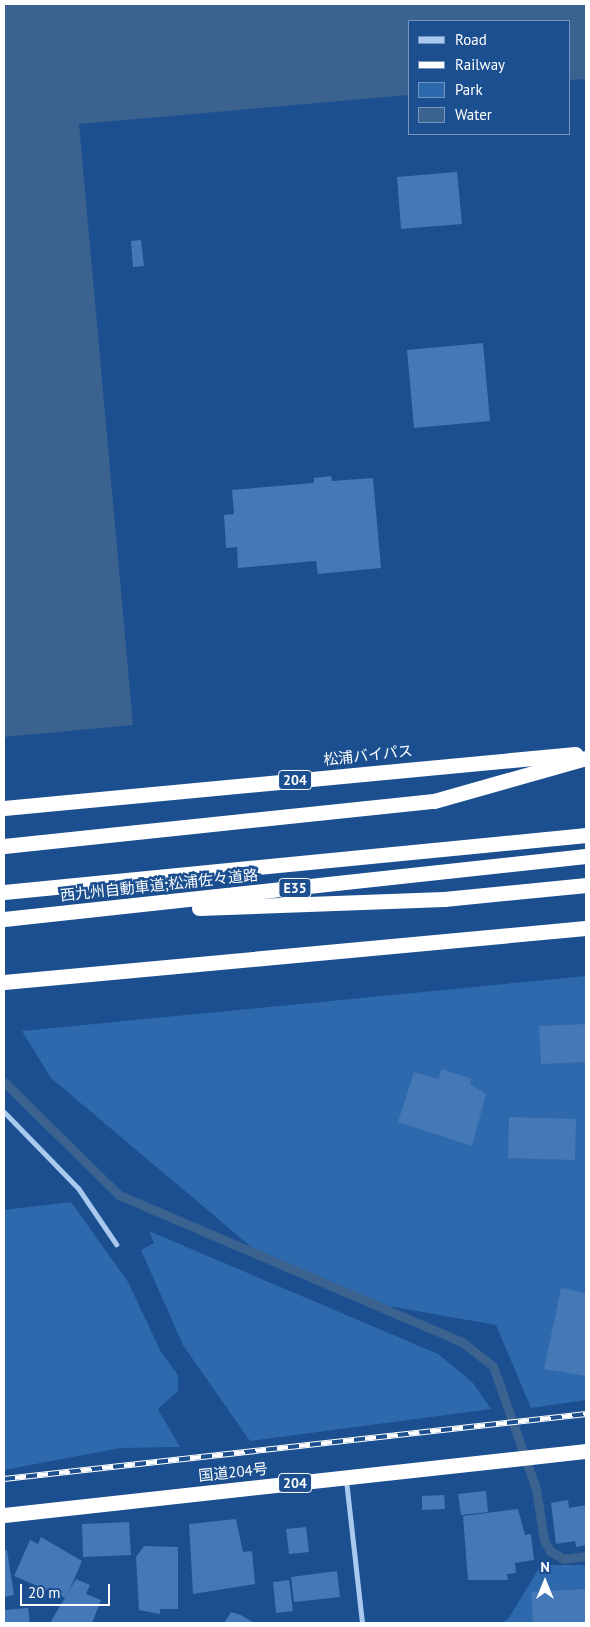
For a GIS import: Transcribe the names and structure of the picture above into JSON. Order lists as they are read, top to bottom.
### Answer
{
  "streets": {
    "highway": [
      "松浦バイパス",
      "204",
      "西九州自動車道;松浦佐々道路",
      "E35",
      "国道204号"
    ]
  },
  "legend": [
    "Road",
    "Railway",
    "Park",
    "Water"
  ],
  "scale_bar": "20 m",
  "north": "top"
}
